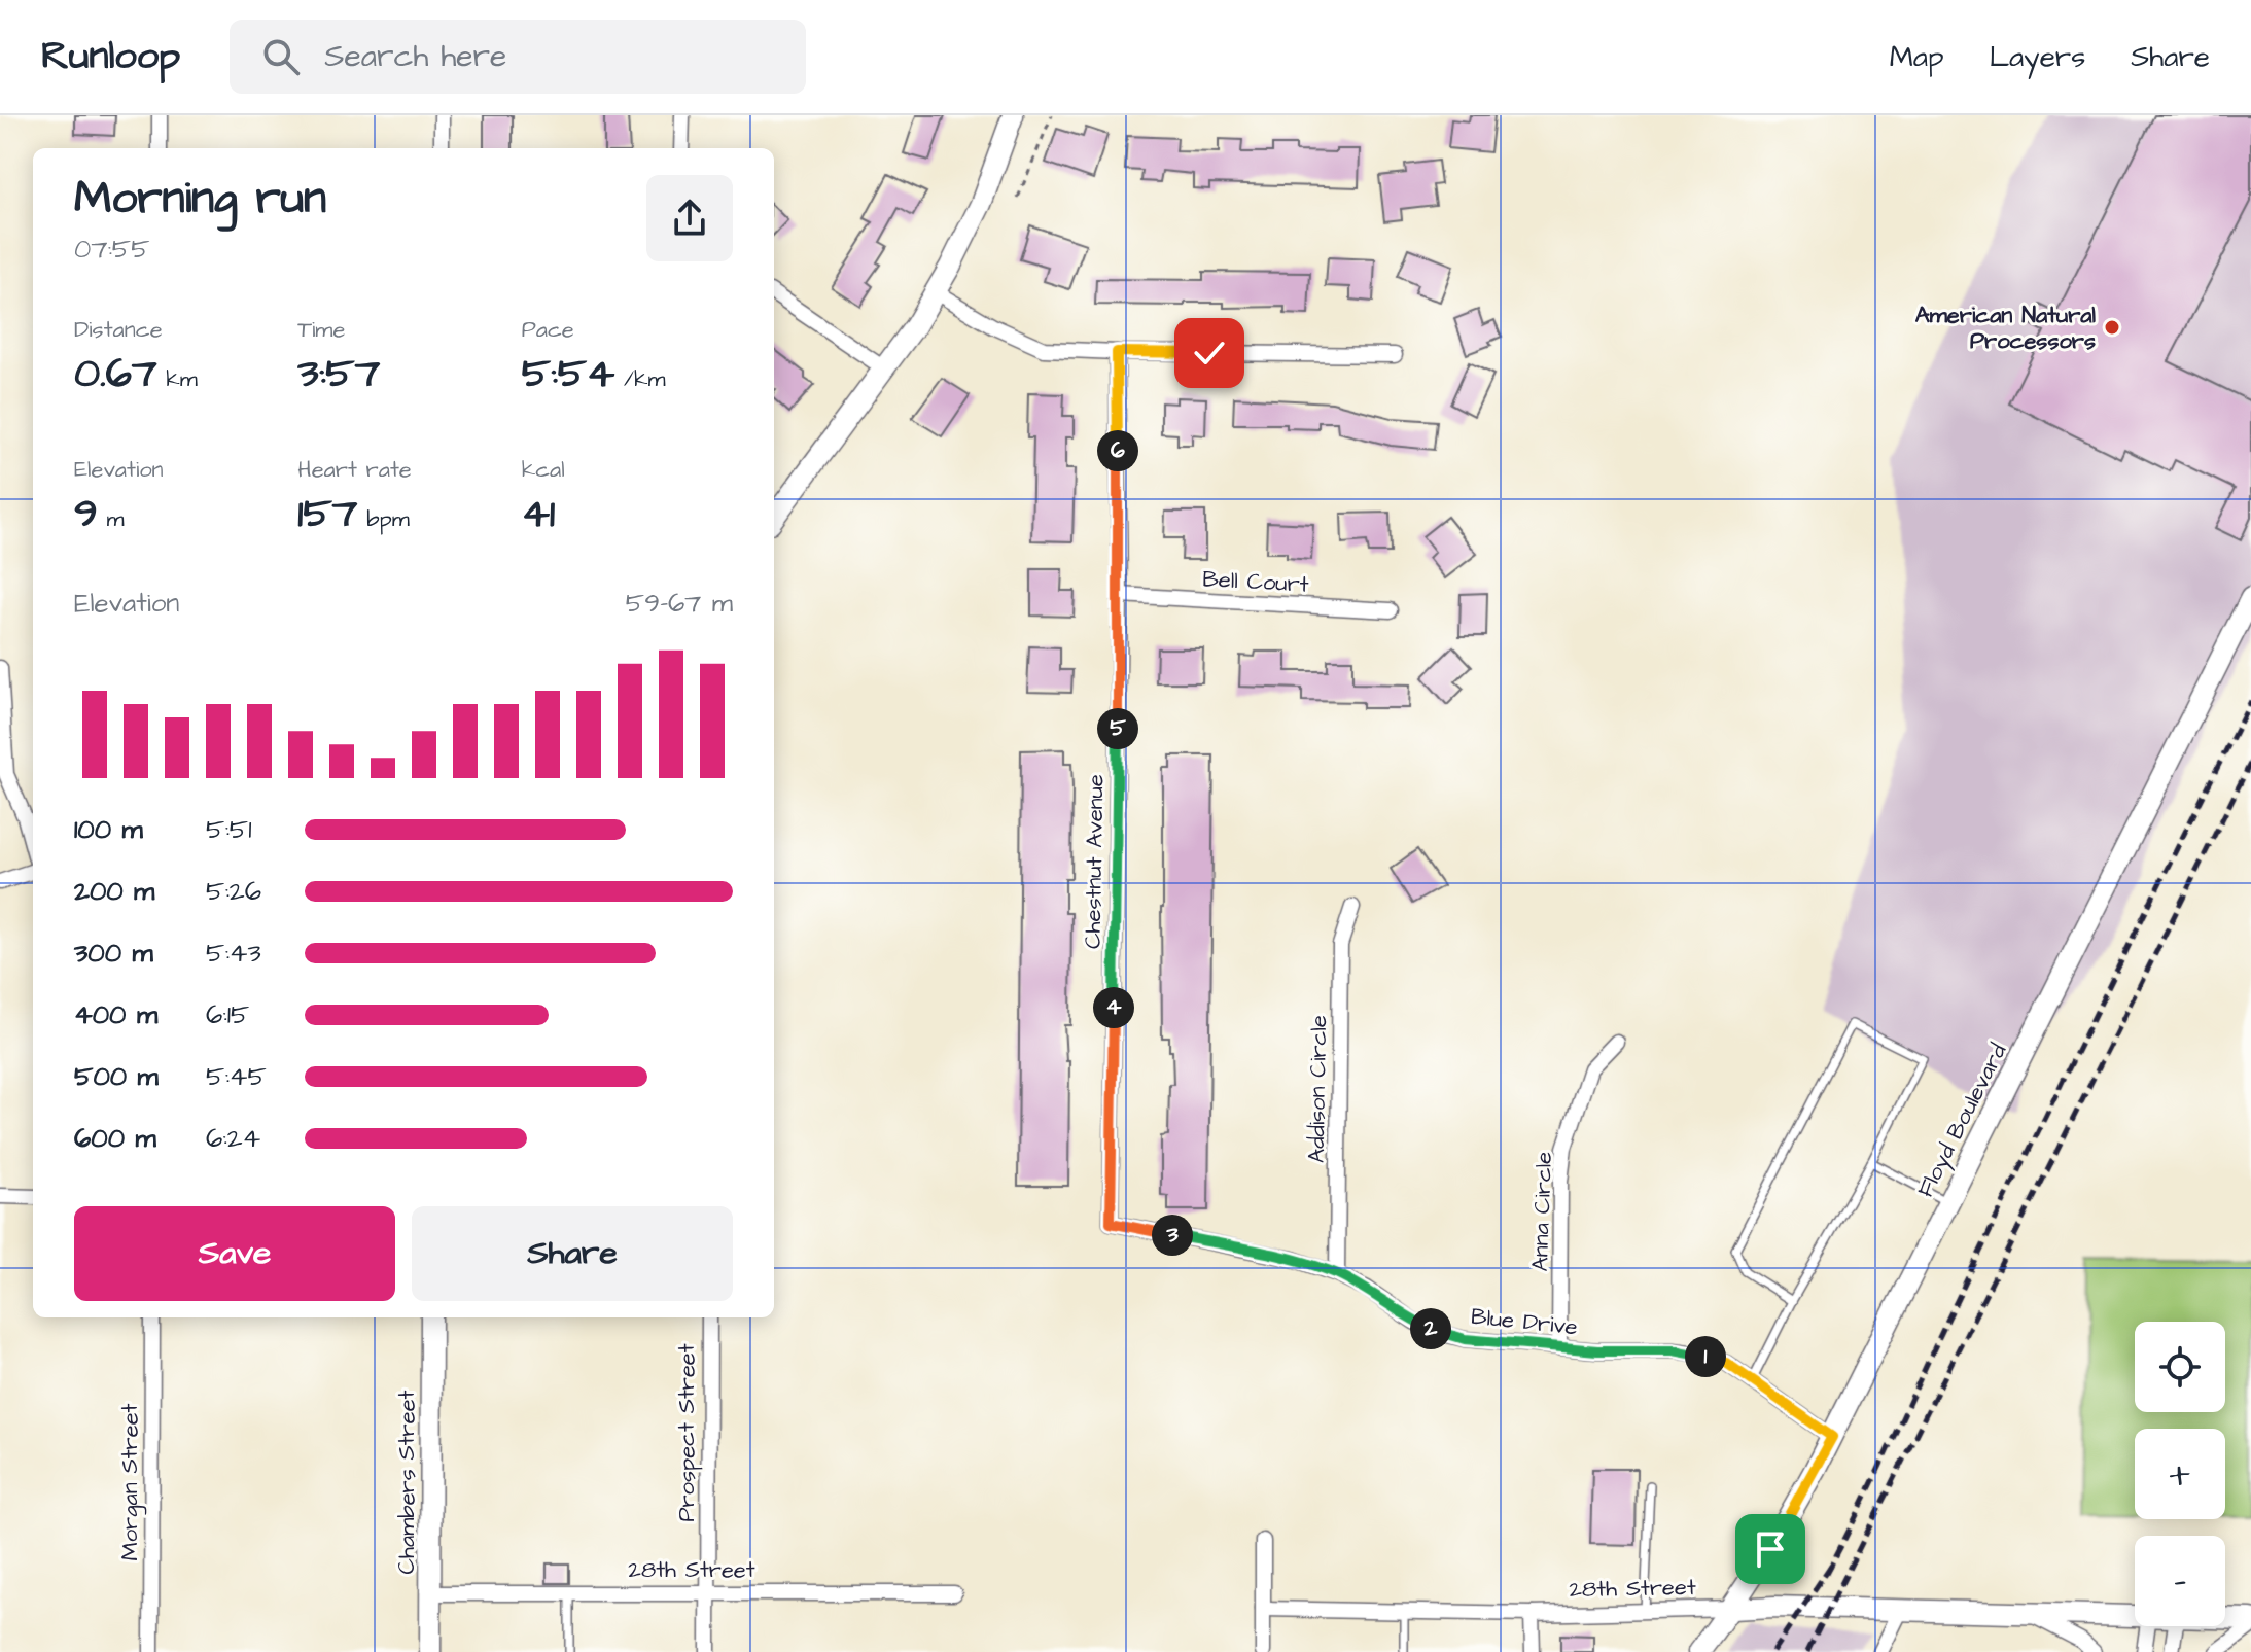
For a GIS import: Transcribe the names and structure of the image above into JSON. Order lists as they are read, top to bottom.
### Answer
{
  "streets": {
    "main road": ["Floyd Boulevard", "Chambers Street", "28th Street"],
    "street": [
      "Bell Court",
      "Chestnut Avenue",
      "Addison Circle",
      "Anna Circle",
      "Blue Drive",
      "Prospect Street",
      "Morgan Street"
    ]
  },
  "crossings": [
    ["Bell Court", "Chestnut Avenue"],
    ["Chestnut Avenue", "Blue Drive"],
    ["Addison Circle", "Blue Drive"],
    ["Floyd Boulevard", "Blue Drive"],
    ["Floyd Boulevard", "28th Street"],
    ["Anna Circle", "Blue Drive"],
    ["Prospect Street", "28th Street"],
    ["Chambers Street", "28th Street"]
  ],
  "places": ["American Natural Processors"],
  "page": {
    "header": "Runloop",
    "search": "Search here",
    "nav": ["Map", "Layers", "Share"],
    "heading": ["Morning run", "07:55"],
    "stats": [
      ["Distance", "0.67 km"],
      ["Time", "3:57"],
      ["Pace", "5:54 /km"],
      ["Elevation", "9 m"],
      ["Heart rate", "157 bpm"],
      ["kcal", "41"]
    ],
    "pins": [
      "6",
      "5",
      "4",
      "3",
      "2",
      "1"
    ],
    "chart": ["Elevation", "59–67 m"],
    "list": [
      {
        "name": "100 m",
        "note": "5:51"
      },
      {
        "name": "200 m",
        "note": "5:26"
      },
      {
        "name": "300 m",
        "note": "5:43"
      },
      {
        "name": "400 m",
        "note": "6:15"
      },
      {
        "name": "500 m",
        "note": "5:45"
      },
      {
        "name": "600 m",
        "note": "6:24"
      }
    ],
    "buttons": ["Save", "Share"],
    "map_buttons": ["+", "−"]
  }
}
